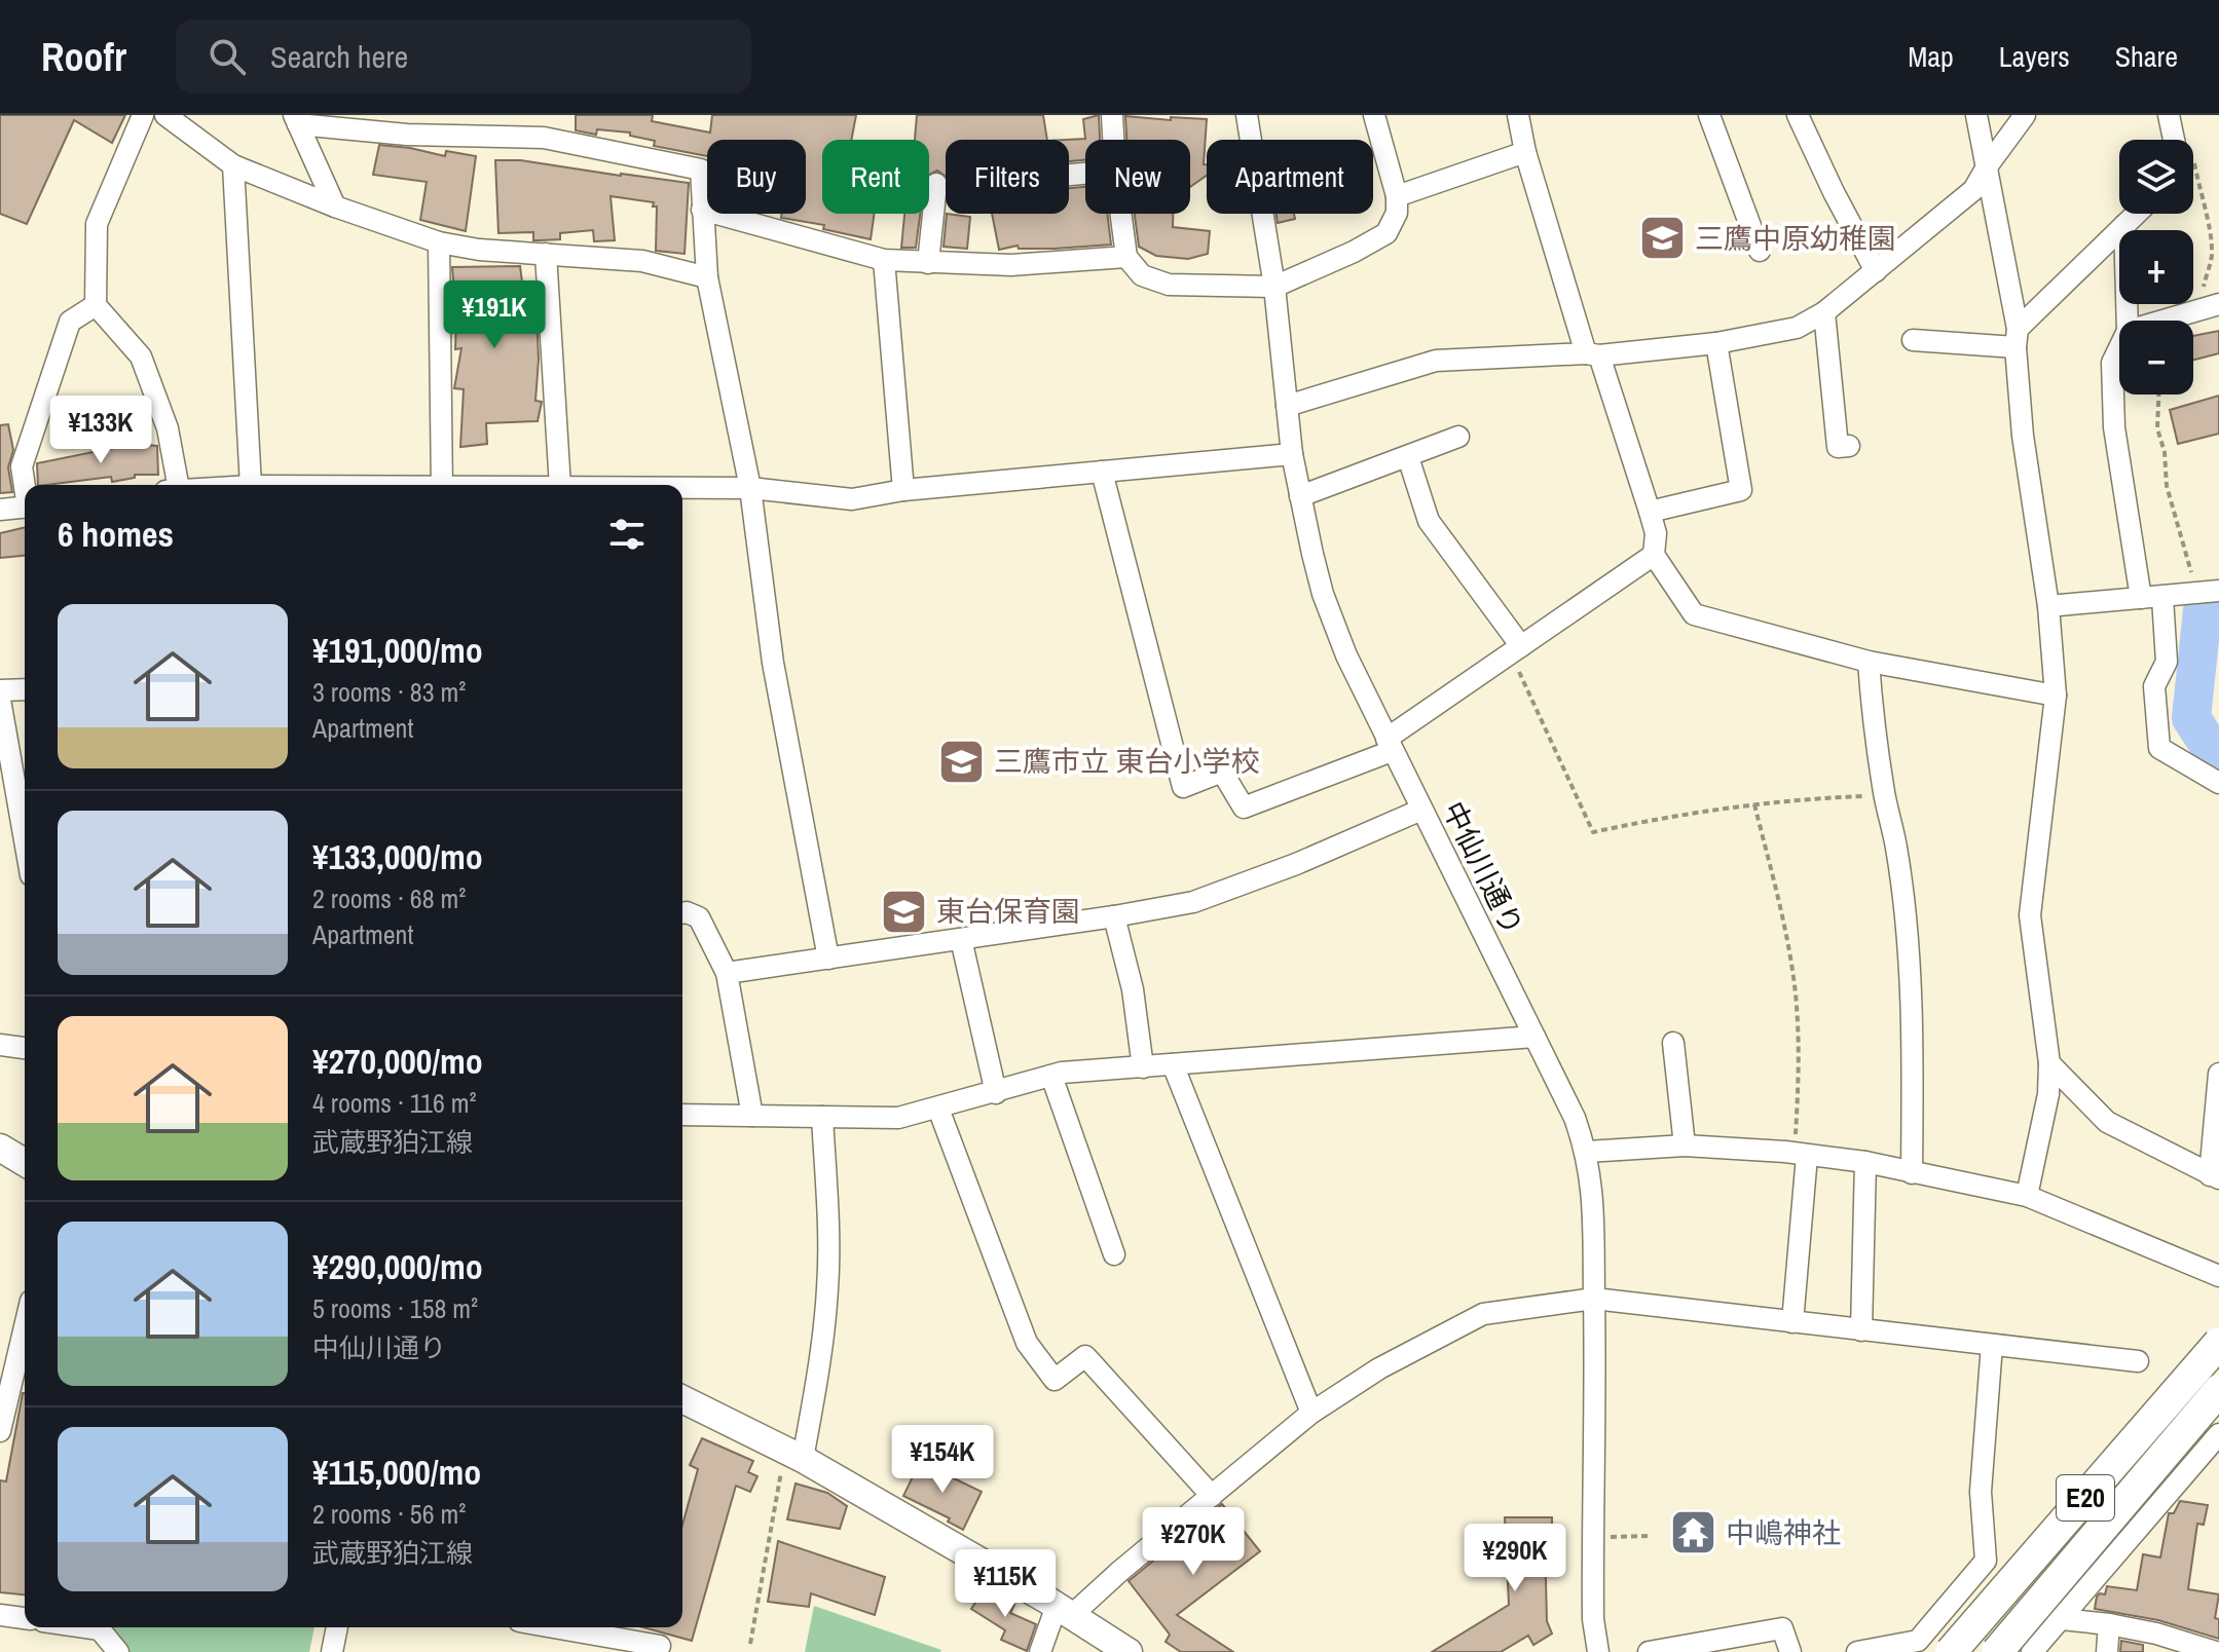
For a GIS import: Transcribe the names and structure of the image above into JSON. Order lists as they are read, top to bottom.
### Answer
{
  "streets": {
    "highway": ["E20"],
    "street": ["中仙川通り"]
  },
  "places": {
    "school or university": ["三鷹中原幼稚園", "三鷹市立 東台小学校", "東台保育園"],
    "temple": ["中嶋神社"]
  },
  "page": {
    "header": "Roofr",
    "search": "Search here",
    "nav": ["Map", "Layers", "Share"],
    "map_buttons": ["+", "−"],
    "chip": [
      "Buy",
      "Rent",
      "Filters",
      "New",
      "Apartment"
    ],
    "price": [
      "¥191K",
      "¥133K",
      "¥154K",
      "¥270K",
      "¥290K",
      "¥115K"
    ],
    "heading": "6 homes",
    "list": [
      {
        "name": "¥191,000/mo",
        "note": "3 rooms · 83 m² · Apartment"
      },
      {
        "name": "¥133,000/mo",
        "note": "2 rooms · 68 m² · Apartment"
      },
      {
        "name": "¥270,000/mo",
        "note": "4 rooms · 116 m² · 武蔵野狛江線"
      },
      {
        "name": "¥290,000/mo",
        "note": "5 rooms · 158 m² · 中仙川通り"
      },
      {
        "name": "¥115,000/mo",
        "note": "2 rooms · 56 m² · 武蔵野狛江線"
      }
    ]
  }
}
